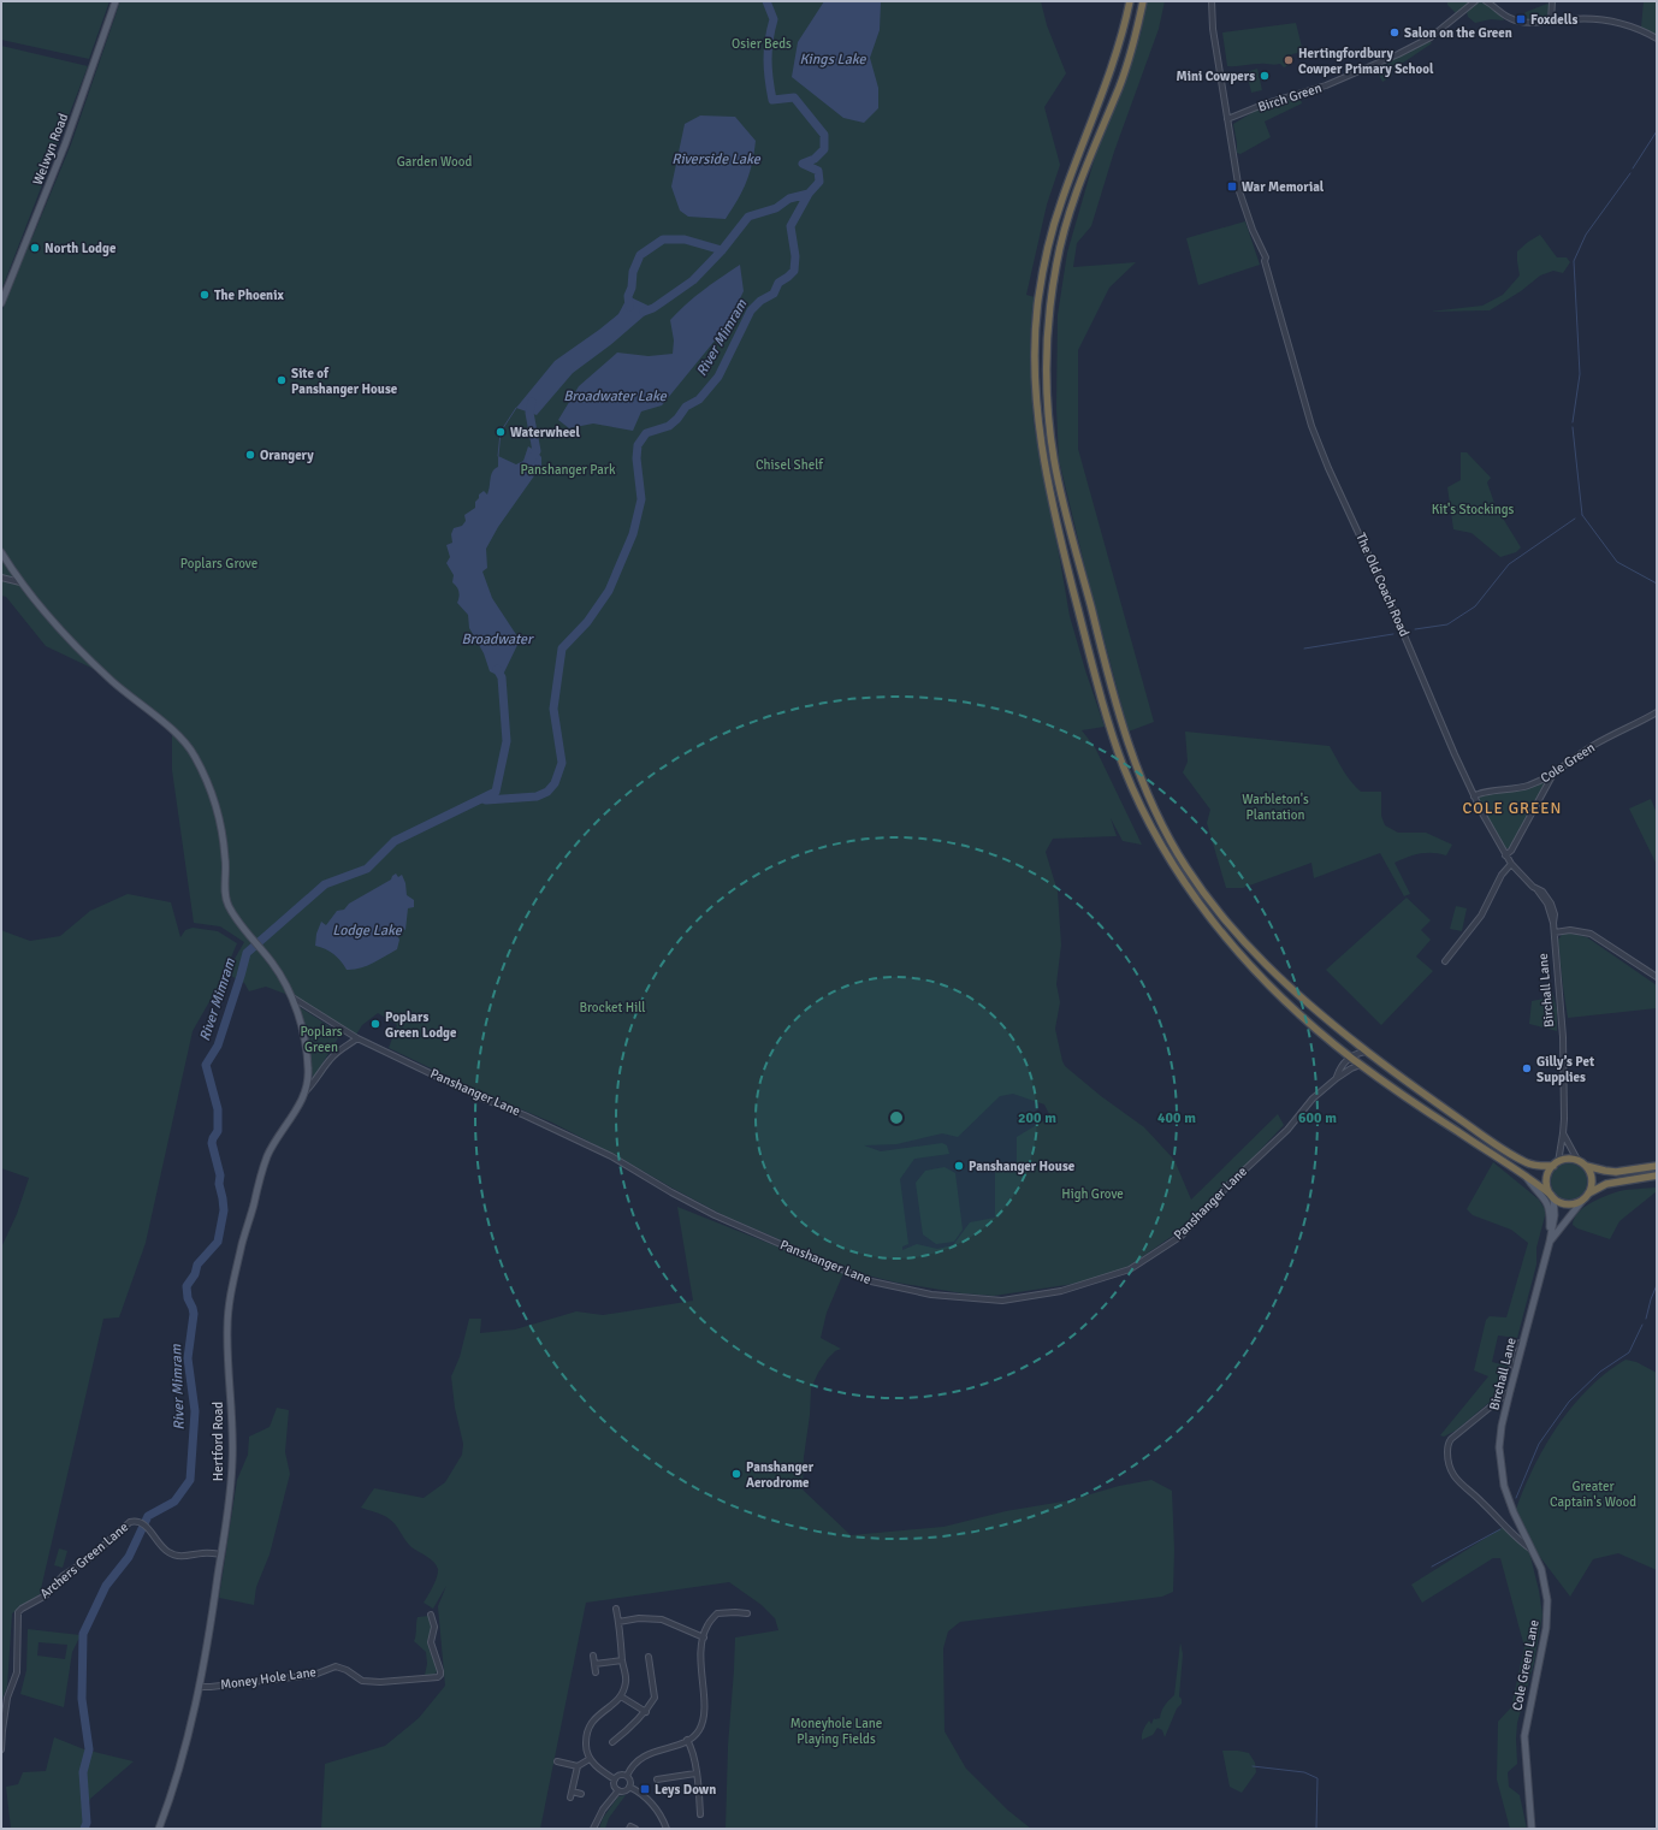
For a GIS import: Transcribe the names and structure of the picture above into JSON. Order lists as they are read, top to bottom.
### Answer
{
  "streets": {
    "main road": [
      "Welwyn Road",
      "Birchall Lane",
      "Hertford Road",
      "Cole Green Lane"
    ],
    "street": [
      "Birch Green",
      "The Old Coach Road",
      "Cole Green",
      "Panshanger Lane",
      "Archers Green Lane",
      "Money Hole Lane"
    ]
  },
  "crossings": [
    ["Birch Green", "The Old Coach Road"],
    ["The Old Coach Road", "Cole Green"],
    ["The Old Coach Road", "Birchall Lane"],
    ["Birchall Lane", "Cole Green Lane"],
    ["Hertford Road", "Archers Green Lane"],
    ["Hertford Road", "Money Hole Lane"]
  ],
  "districts": ["COLE GREEN"],
  "water": [
    "Kings Lake",
    "Riverside Lake",
    "River Mimram",
    "Broadwater Lake",
    "Broadwater",
    "Lodge Lake"
  ],
  "parks": [
    "Osier Beds",
    "Garden Wood",
    "Chisel Shelf",
    "Panshanger Park",
    "Kit's Stockings",
    "Poplars Grove",
    "Warbleton's Plantation",
    "Brocket Hill",
    "Poplars Green",
    "High Grove",
    "Greater Captain's Wood",
    "Moneyhole Lane Playing Fields"
  ],
  "places": {
    "transit": ["Foxdells", "War Memorial", "Leys Down"],
    "other": [
      "Salon on the Green",
      "Hertingfordbury Cowper Primary School",
      "Mini Cowpers",
      "North Lodge",
      "The Phoenix",
      "Site of Panshanger House",
      "Waterwheel",
      "Orangery",
      "Poplars Green Lodge",
      "Gilly’s Pet Supplies",
      "Panshanger House",
      "Panshanger Aerodrome"
    ]
  },
  "rings": ["200 m", "400 m", "600 m"]
}
